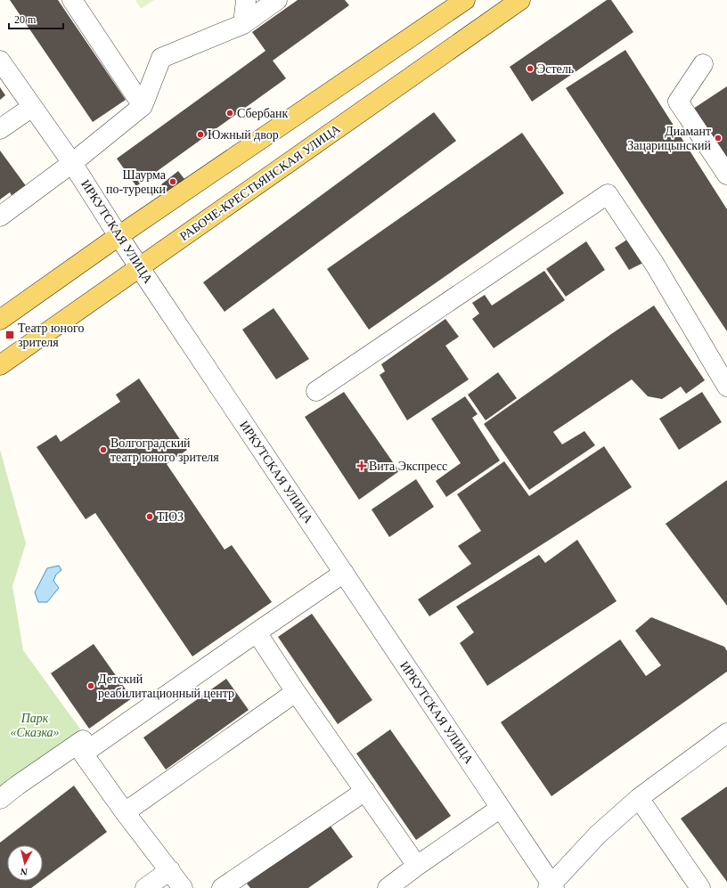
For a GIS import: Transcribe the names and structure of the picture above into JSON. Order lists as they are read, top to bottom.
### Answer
{
  "streets": {
    "main road": ["РАБОЧЕ-КРЕСТЬЯНСКАЯ УЛИЦА"],
    "street": ["ИРКУТСКАЯ УЛИЦА"]
  },
  "crossings": [
    ["РАБОЧЕ-КРЕСТЬЯНСКАЯ УЛИЦА", "ИРКУТСКАЯ УЛИЦА"]
  ],
  "parks": ["Парк «Сказка»"],
  "places": {
    "other": [
      "Эстель",
      "Сбербанк",
      "Южный двор",
      "Диамант Зацарицынский",
      "Шаурма по-турецки",
      "Волгоградский театр юного зрителя",
      "ТЮЗ",
      "Детский реабилитационный центр"
    ],
    "transit": ["Театр юного зрителя"],
    "health": ["Вита Экспресс"]
  },
  "scale_bar": "20 m",
  "north": "bottom"
}
